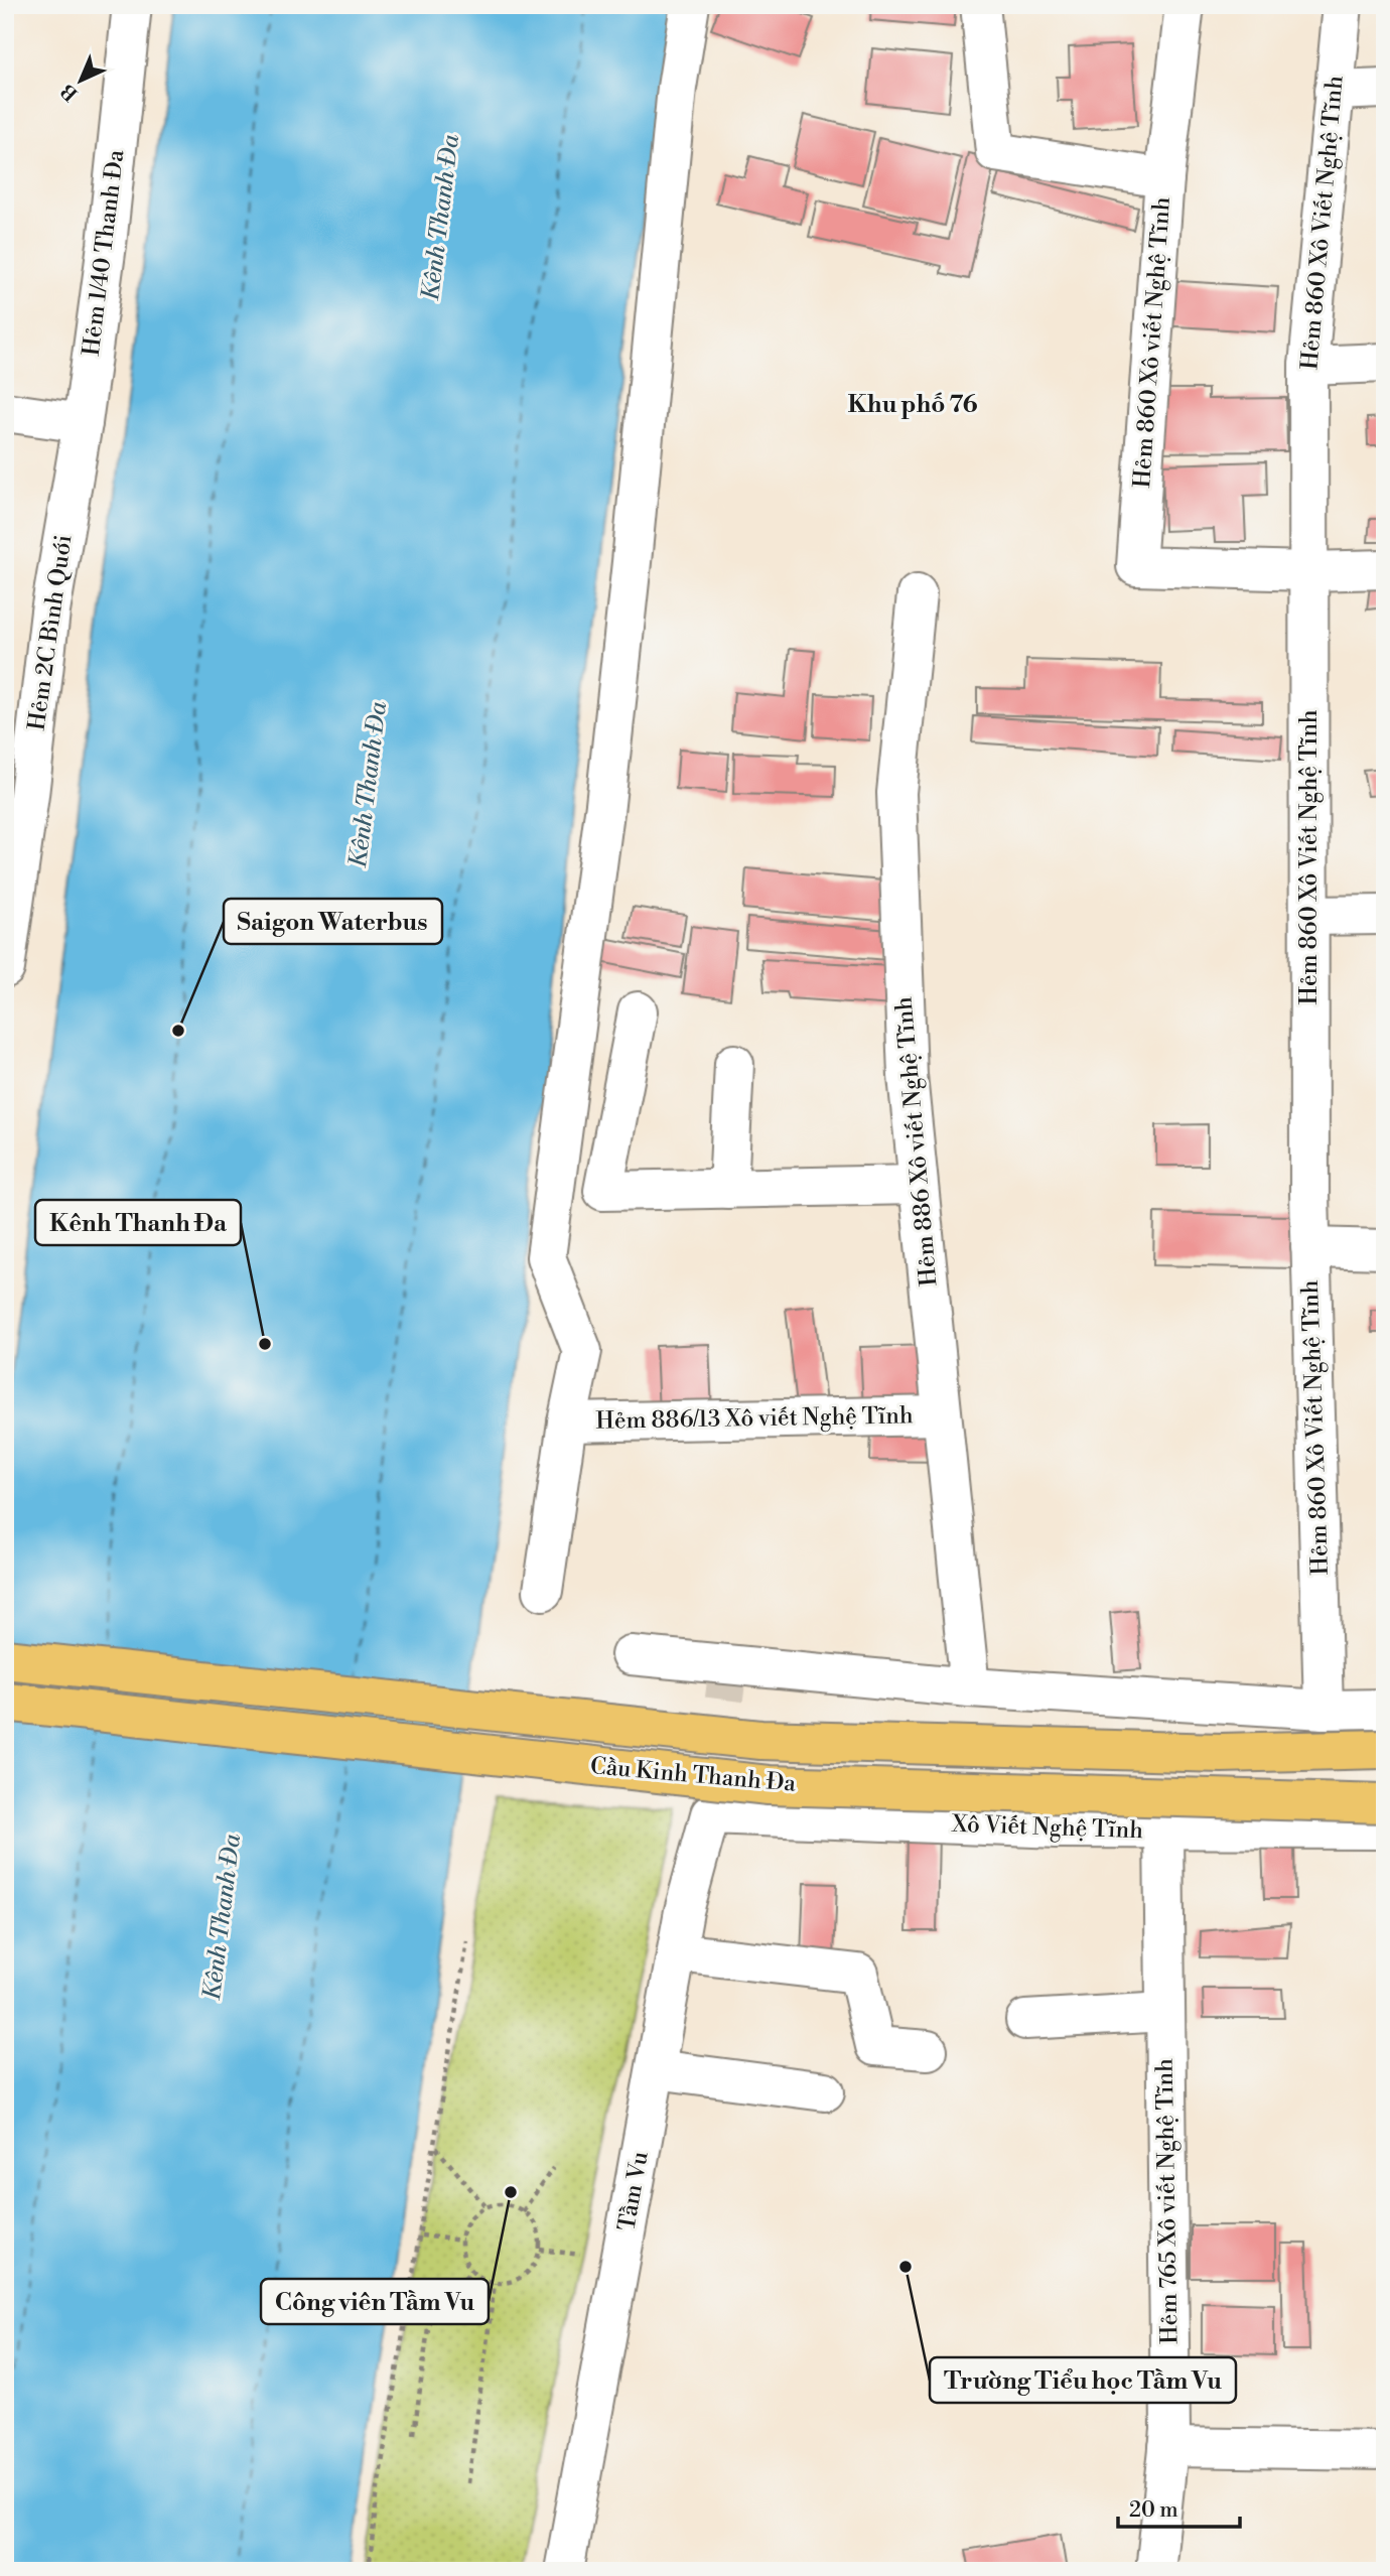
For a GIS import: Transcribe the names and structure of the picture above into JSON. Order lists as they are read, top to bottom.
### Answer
{
  "streets": {
    "main road": ["Cầu Kinh Thanh Đa"],
    "street": [
      "Hẻm 860 Xô Viết Nghệ Tĩnh",
      "Hẻm 1/40 Thanh Đa",
      "Hẻm 860 Xô viết Nghệ Tĩnh",
      "Hẻm 2C Bình Quới",
      "Hẻm 886 Xô viết Nghệ Tĩnh",
      "Hẻm 886/13 Xô viết Nghệ Tĩnh",
      "Xô Viết Nghệ Tĩnh",
      "Tầm Vu",
      "Hẻm 765 Xô viết Nghệ Tĩnh"
    ]
  },
  "crossings": [
    ["Hẻm 860 Xô Viết Nghệ Tĩnh", "Hẻm 860 Xô viết Nghệ Tĩnh"],
    ["Hẻm 1/40 Thanh Đa", "Hẻm 2C Bình Quới"],
    ["Hẻm 886 Xô viết Nghệ Tĩnh", "Hẻm 886/13 Xô viết Nghệ Tĩnh"],
    ["Xô Viết Nghệ Tĩnh", "Tầm Vu"],
    ["Xô Viết Nghệ Tĩnh", "Hẻm 765 Xô viết Nghệ Tĩnh"]
  ],
  "districts": ["Khu phố 76"],
  "water": ["Kênh Thanh Đa"],
  "places": [
    "Saigon Waterbus",
    "Kênh Thanh Đa",
    "Công viên Tầm Vu",
    "Trường Tiểu học Tầm Vu"
  ],
  "scale_bar": "20 m",
  "north": "bottom left"
}
